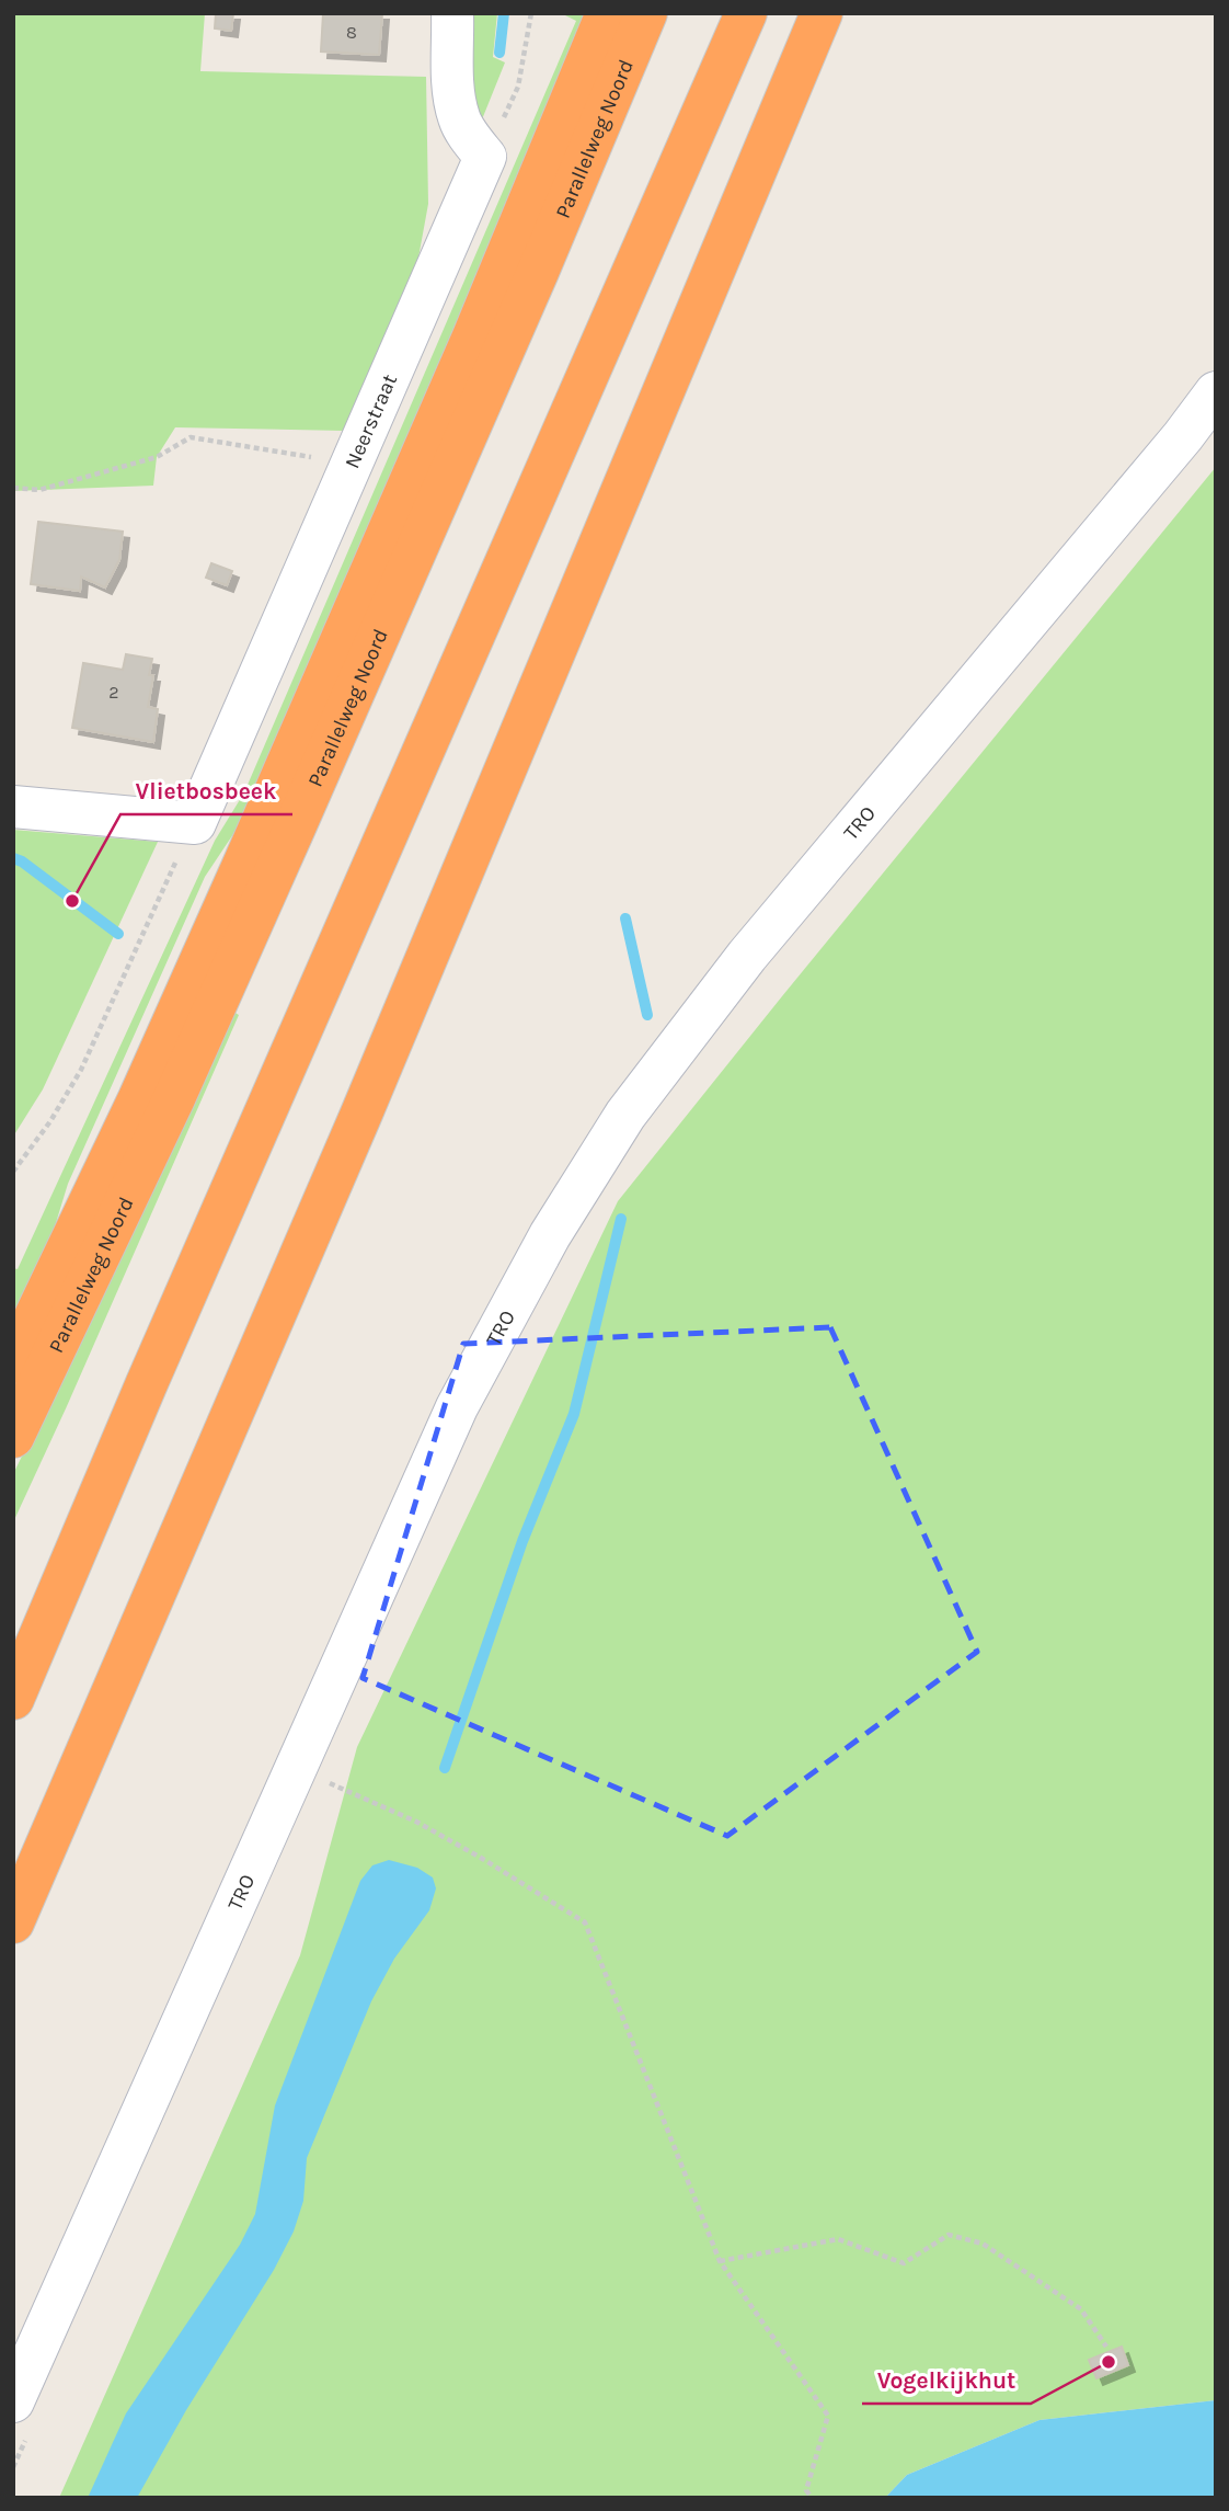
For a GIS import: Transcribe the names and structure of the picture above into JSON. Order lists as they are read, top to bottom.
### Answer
{
  "streets": {
    "highway": ["Parallelweg Noord"],
    "street": ["Neerstraat", "TRO"]
  },
  "places": ["Vlietbosbeek", "Vogelkijkhut"],
  "house_numbers": ["8", "2"]
}
